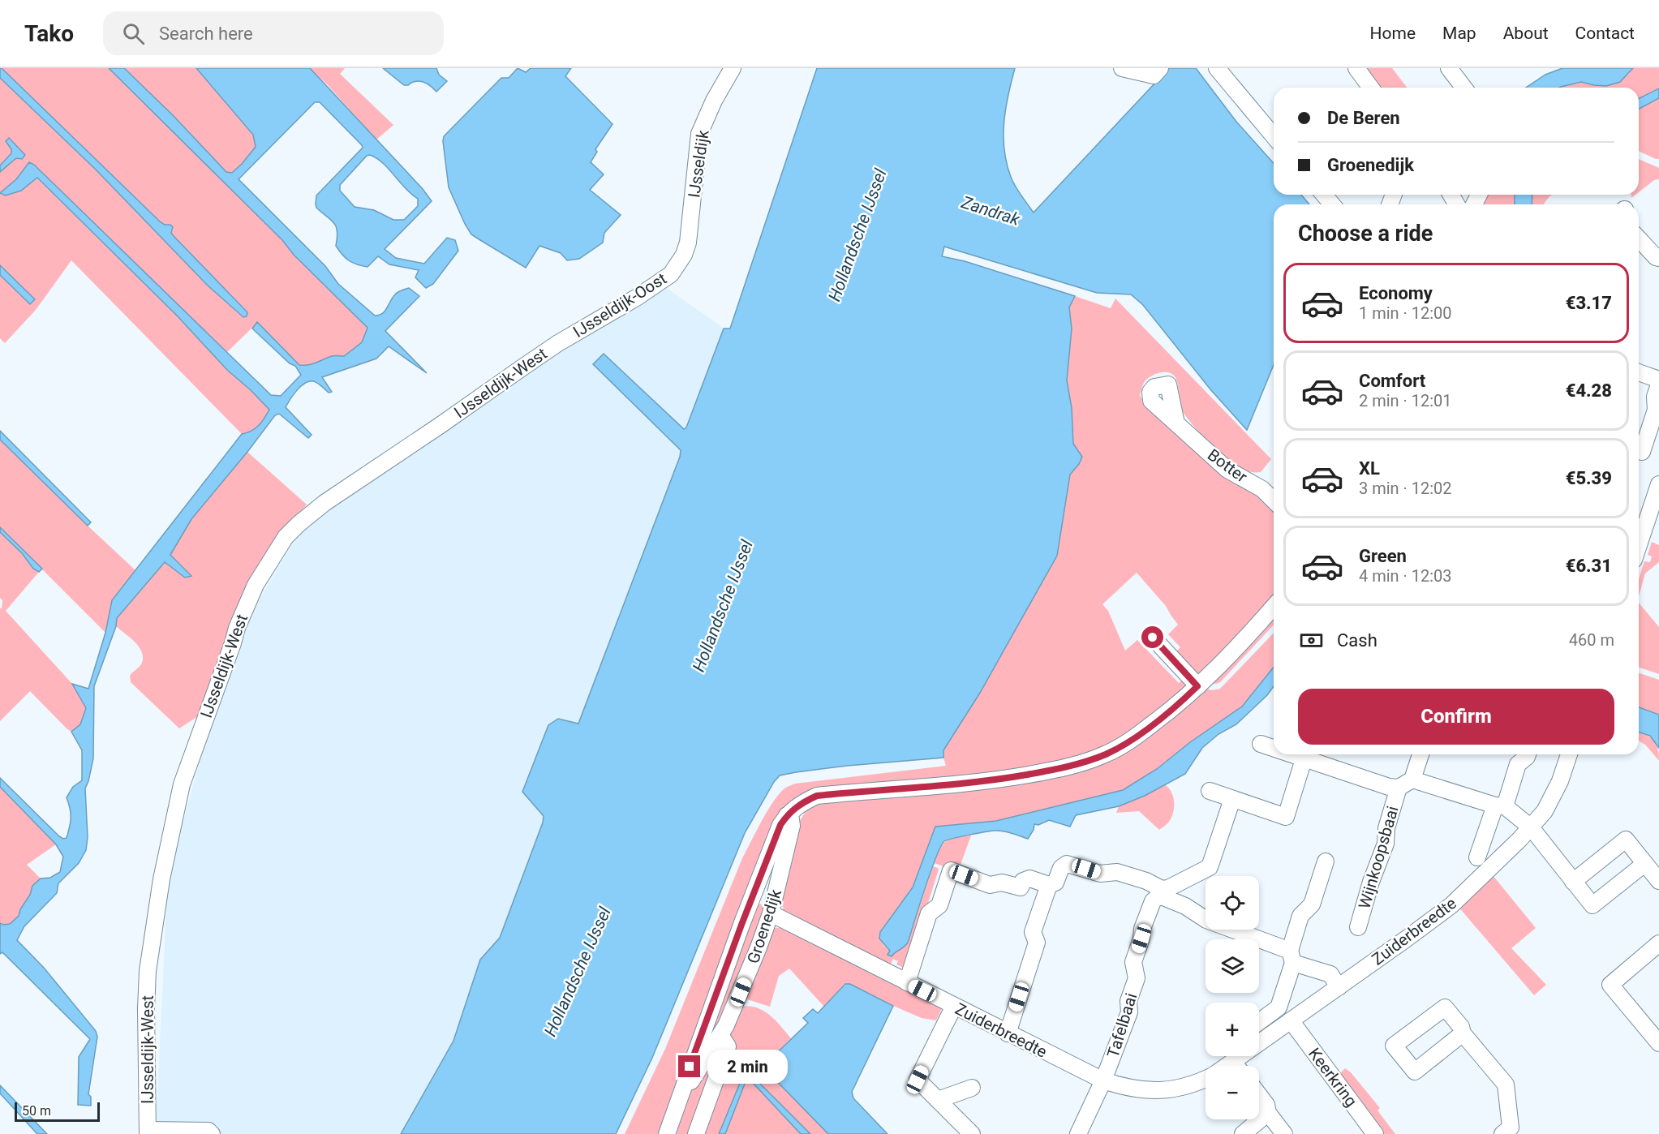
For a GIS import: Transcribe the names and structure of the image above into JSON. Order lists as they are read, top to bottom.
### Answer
{
  "streets": {
    "street": [
      "IJsseldijk",
      "IJsseldijk-Oost",
      "IJsseldijk-West",
      "Botter",
      "Wijnkoopsbaai",
      "Groenedijk",
      "Zuiderbreedte",
      "Tafelbaai",
      "Keerkring"
    ]
  },
  "crossings": [
    ["IJsseldijk", "IJsseldijk-Oost"],
    ["IJsseldijk-Oost", "IJsseldijk-West"],
    ["Wijnkoopsbaai", "Zuiderbreedte"],
    ["Groenedijk", "Zuiderbreedte"],
    ["Zuiderbreedte", "Tafelbaai"],
    ["Zuiderbreedte", "Keerkring"]
  ],
  "water": ["Zandrak", "Hollandsche IJssel"],
  "scale_bar": "50 m",
  "page": {
    "header": "Tako",
    "search": "Search here",
    "nav": [
      "Home",
      "Map",
      "About",
      "Contact"
    ],
    "banner": ["De Beren", "Groenedijk"],
    "heading": "Choose a ride",
    "list": [
      {
        "name": "Economy",
        "note": "1 min · 12:00",
        "value": "€3.17"
      },
      {
        "name": "Comfort",
        "note": "2 min · 12:01",
        "value": "€4.28"
      },
      {
        "name": "XL",
        "note": "3 min · 12:02",
        "value": "€5.39"
      },
      {
        "name": "Green",
        "note": "4 min · 12:03",
        "value": "€6.31"
      }
    ],
    "pay": ["Cash", "460 m"],
    "buttons": "Confirm",
    "map_buttons": ["+", "−"],
    "bubble": "2 min",
    "scale": "50 m"
  }
}
